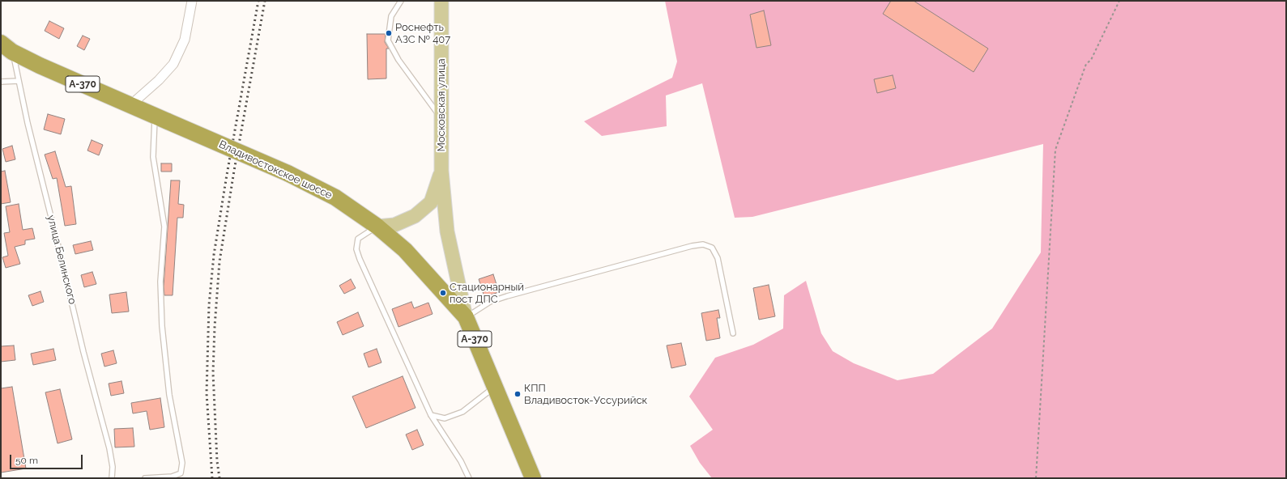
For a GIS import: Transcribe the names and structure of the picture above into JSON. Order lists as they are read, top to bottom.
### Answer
{
  "streets": {
    "highway": ["А-370", "Владивостокское шоссе"],
    "main road": ["Московская улица"],
    "lane": ["улица Белинского"]
  },
  "crossings": [
    ["Московская улица", "Владивостокское шоссе"],
    ["Владивостокское шоссе", "улица Белинского"]
  ],
  "places": ["Роснефть АЗС № 407", "Стационарный пост ДПС", "КПП Владивосток-Уссурийск"],
  "scale_bar": "50 m"
}
